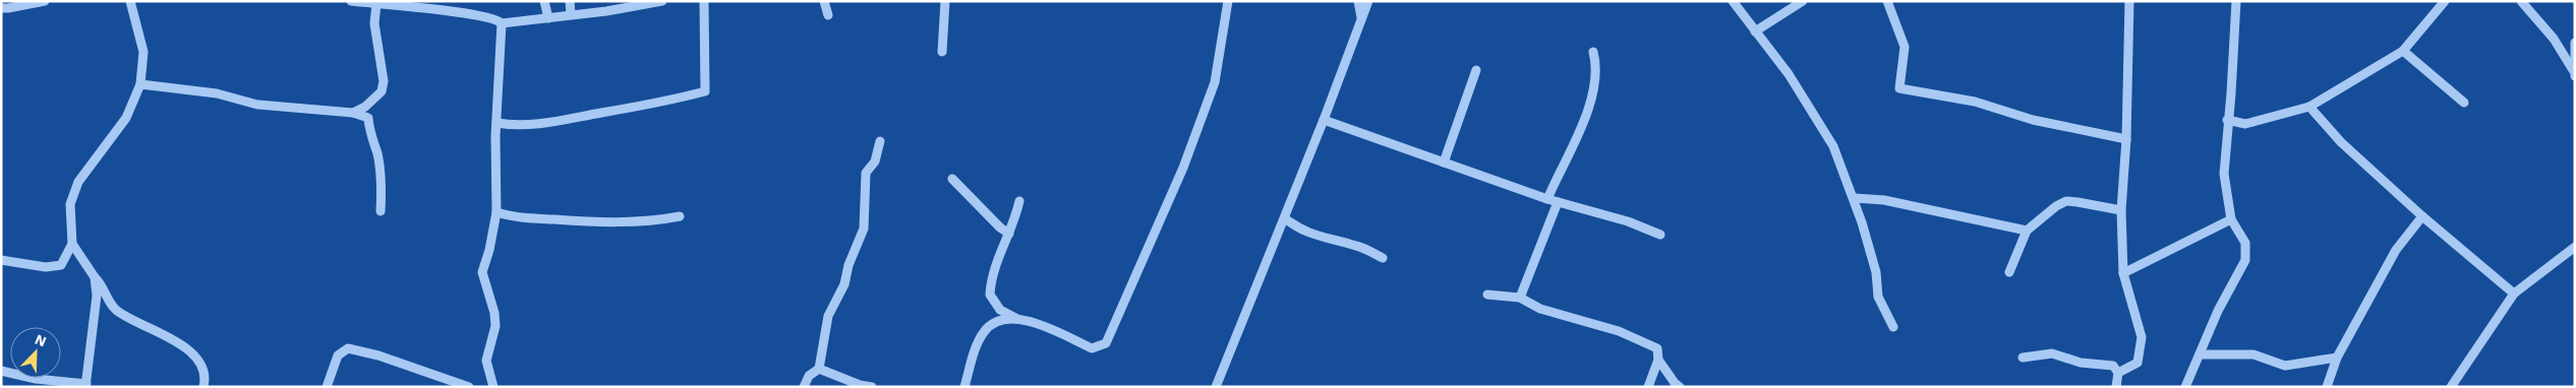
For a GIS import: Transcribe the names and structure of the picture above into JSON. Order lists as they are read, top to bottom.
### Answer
{
  "north": "top right"
}
